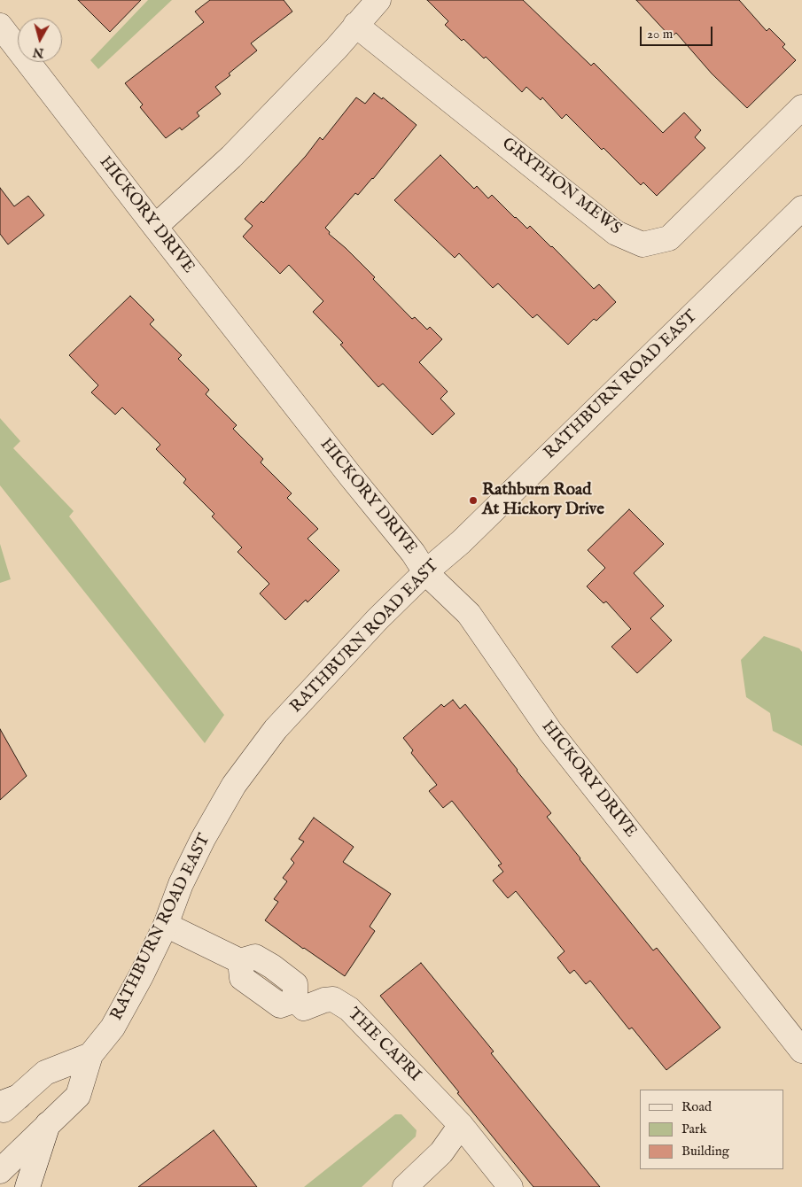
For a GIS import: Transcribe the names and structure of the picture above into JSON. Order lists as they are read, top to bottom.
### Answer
{
  "streets": {
    "street": [
      "GRYPHON MEWS",
      "HICKORY DRIVE",
      "RATHBURN ROAD EAST",
      "THE CAPRI"
    ]
  },
  "crossings": [
    ["HICKORY DRIVE", "RATHBURN ROAD EAST"],
    ["RATHBURN ROAD EAST", "THE CAPRI"]
  ],
  "places": ["Rathburn Road At Hickory Drive"],
  "legend": ["Road", "Park", "Building"],
  "scale_bar": "20 m",
  "north": "bottom"
}
